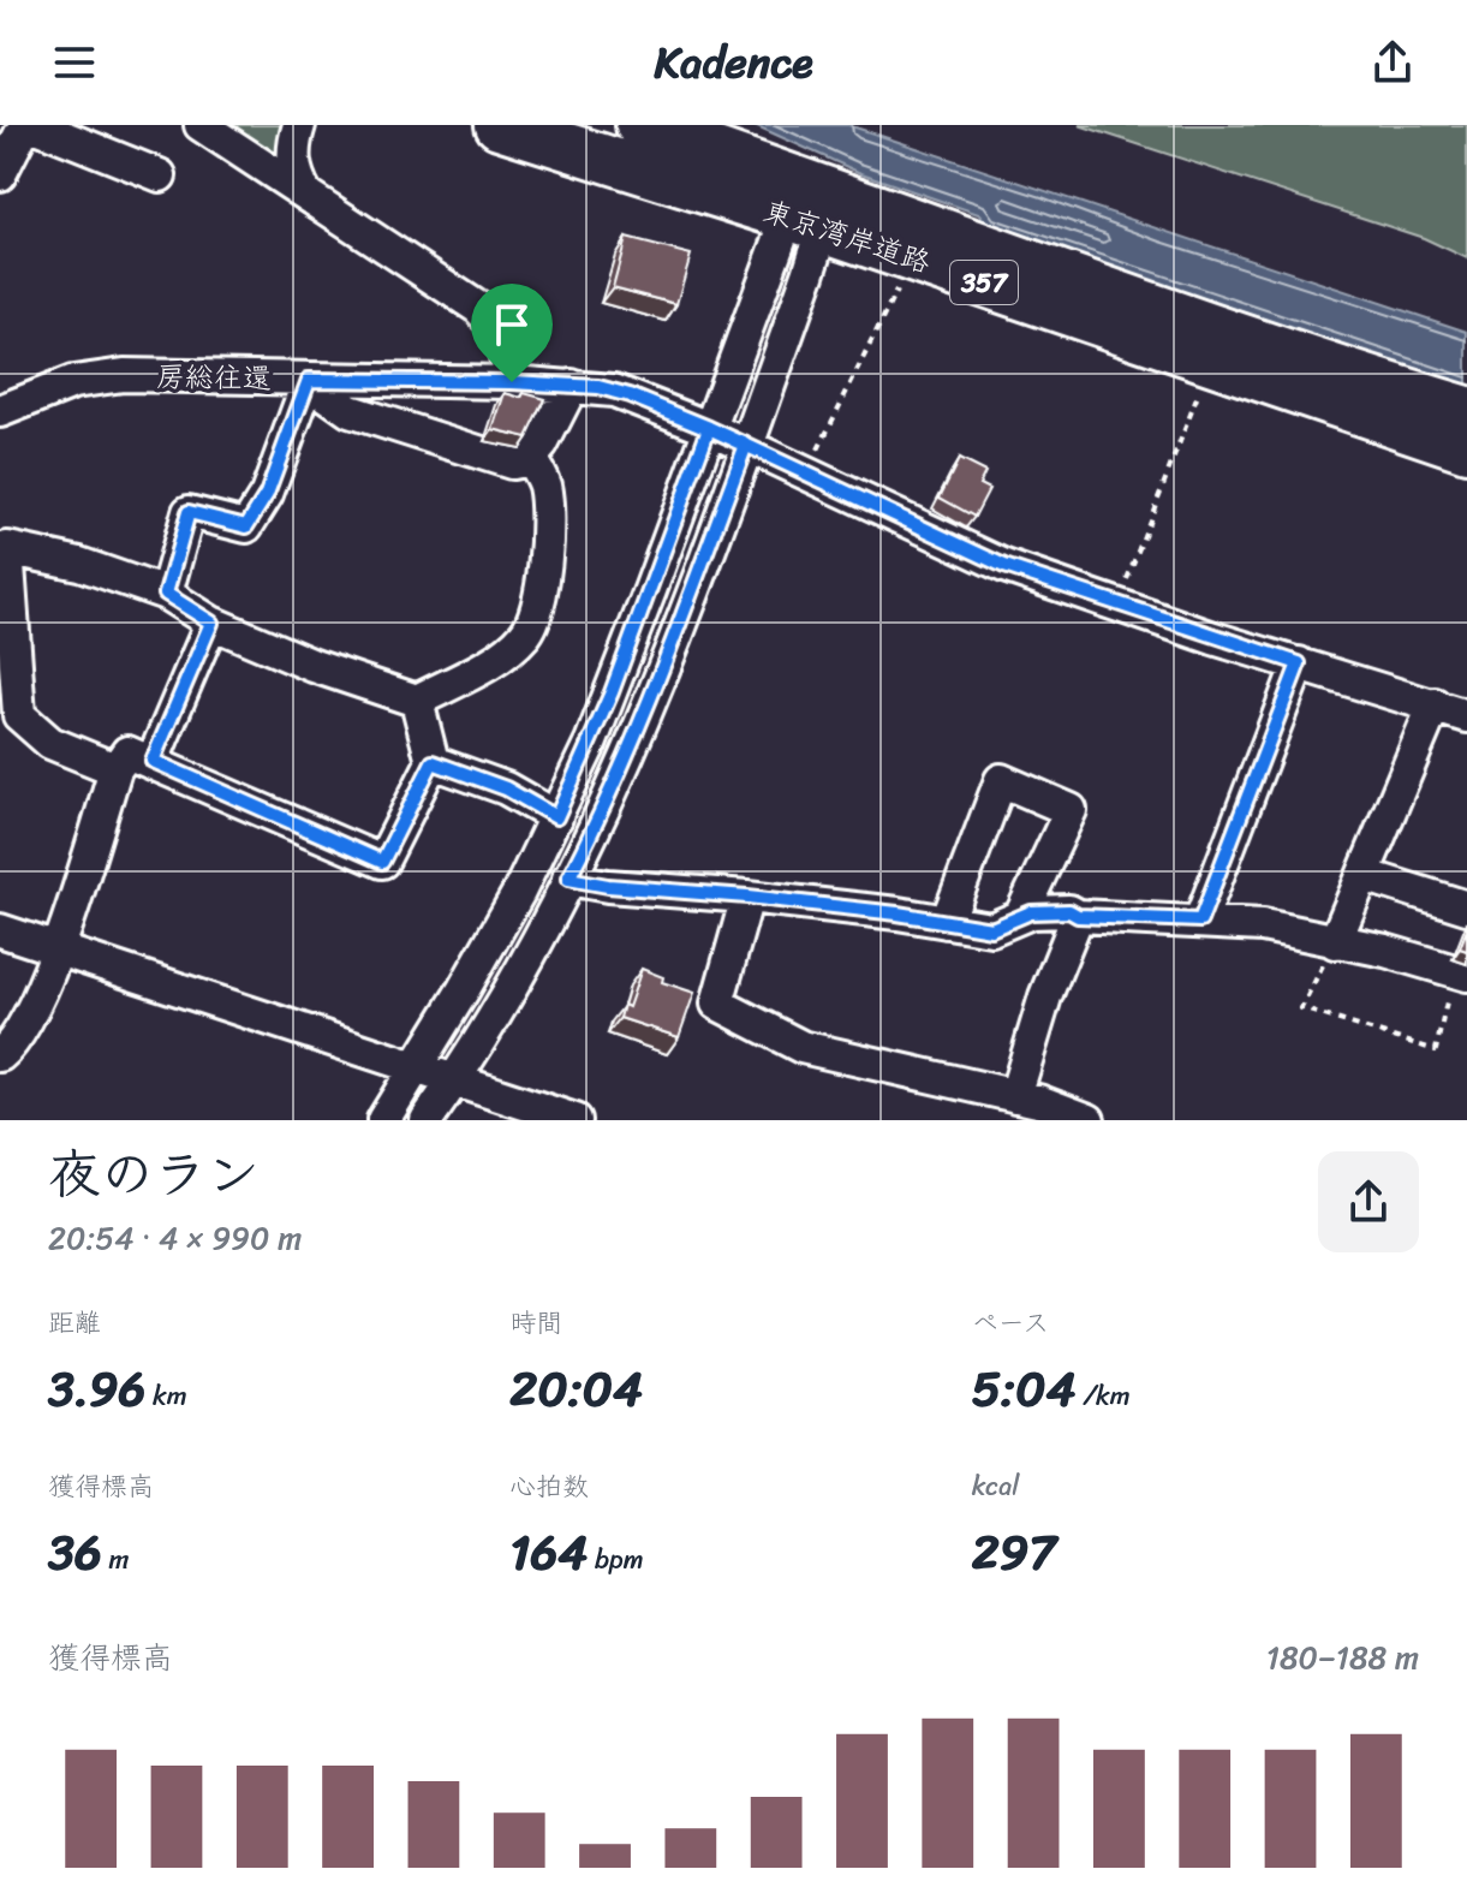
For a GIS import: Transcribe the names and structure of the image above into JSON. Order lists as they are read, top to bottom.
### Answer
{
  "streets": {
    "highway": ["東京湾岸道路", "357"],
    "street": ["房総往還"]
  },
  "page": {
    "header": "Kadence",
    "heading": ["夜のラン", "20:54 · 4 × 990 m"],
    "stats": [
      ["距離", "3.96 km"],
      ["時間", "20:04"],
      ["ペース", "5:04 /km"],
      ["獲得標高", "36 m"],
      ["心拍数", "164 bpm"],
      ["kcal", "297"]
    ],
    "chart": ["獲得標高", "180–188 m"]
  }
}
